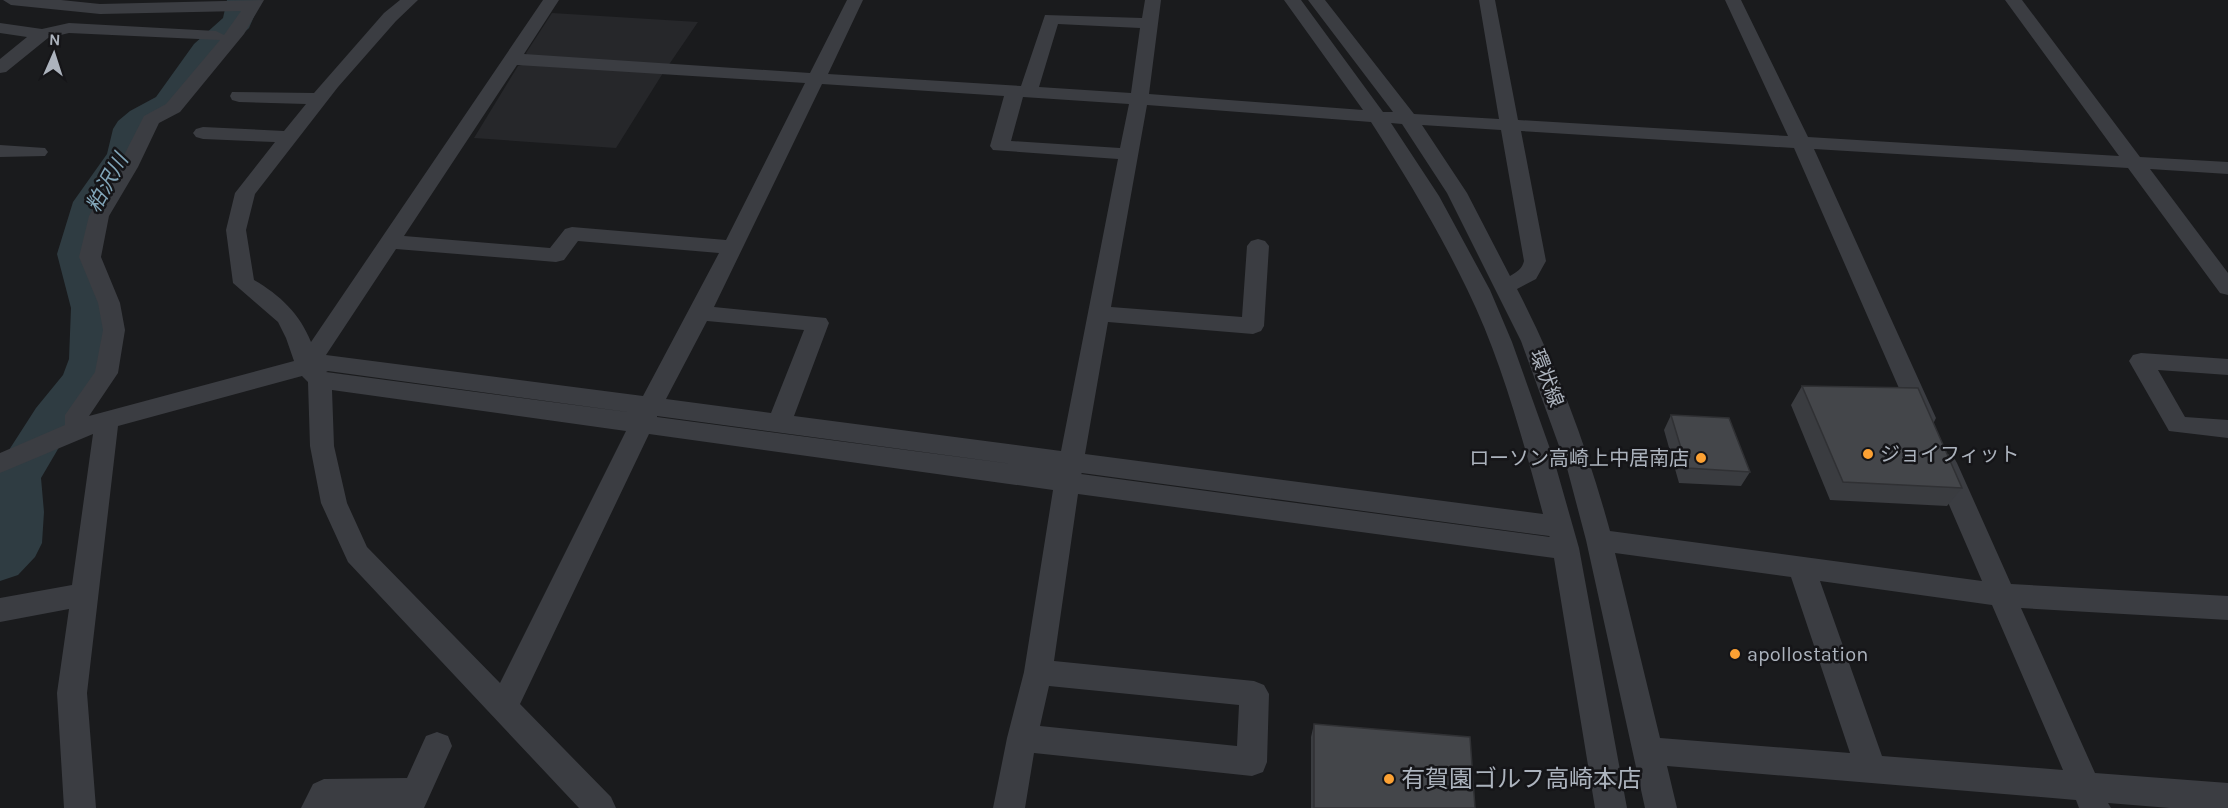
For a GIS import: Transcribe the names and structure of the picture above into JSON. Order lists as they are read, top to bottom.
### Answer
{
  "streets": {
    "street": ["環状線"]
  },
  "water": ["粕沢川"],
  "places": [
    "ジョイフィット",
    "ローソン高崎上中居南店",
    "apollostation",
    "有賀園ゴルフ高崎本店"
  ],
  "north": "top"
}
